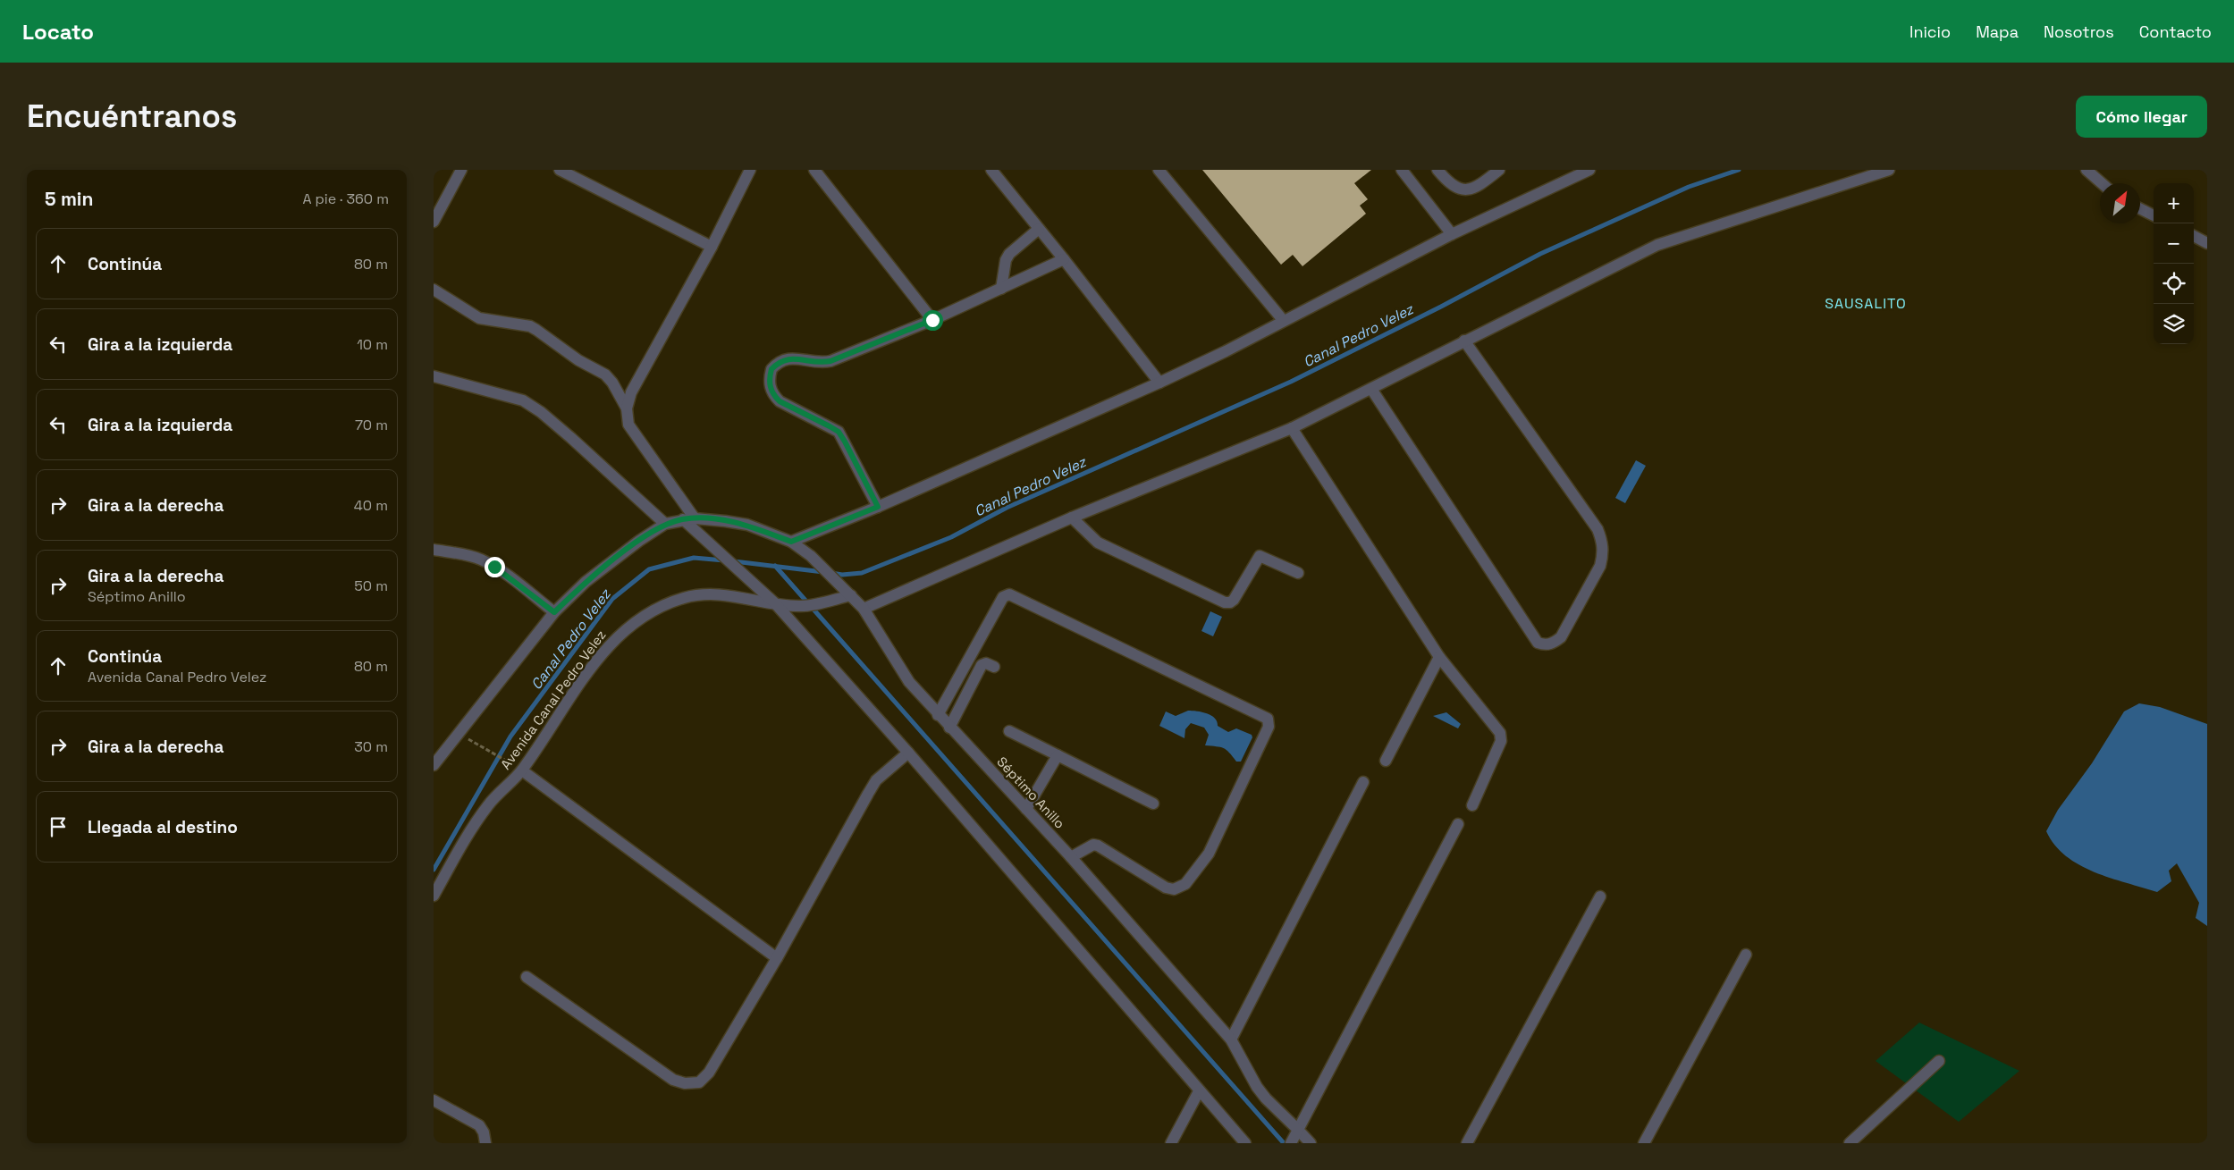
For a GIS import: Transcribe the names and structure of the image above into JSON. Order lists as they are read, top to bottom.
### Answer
{
  "streets": {
    "street": ["Avenida Canal Pedro Velez", "Séptimo Anillo"]
  },
  "crossings": [
    ["Avenida Canal Pedro Velez", "Séptimo Anillo"]
  ],
  "districts": ["SAUSALITO"],
  "water": ["Canal Pedro Velez"],
  "north": "top right",
  "page": {
    "header": "Locato",
    "nav": [
      "Inicio",
      "Mapa",
      "Nosotros",
      "Contacto"
    ],
    "buttons": "Cómo llegar",
    "title": "Encuéntranos",
    "heading": ["5 min", "A pie · 360 m"],
    "map_buttons": ["+", "−"],
    "list": [
      ["Continúa", "80 m"],
      ["Gira a la izquierda", "10 m"],
      ["Gira a la izquierda", "70 m"],
      ["Gira a la derecha", "40 m"],
      ["Gira a la derecha", "Séptimo Anillo", "50 m"],
      ["Continúa", "Avenida Canal Pedro Velez", "80 m"],
      ["Gira a la derecha", "30 m"],
      "Llegada al destino"
    ]
  }
}
